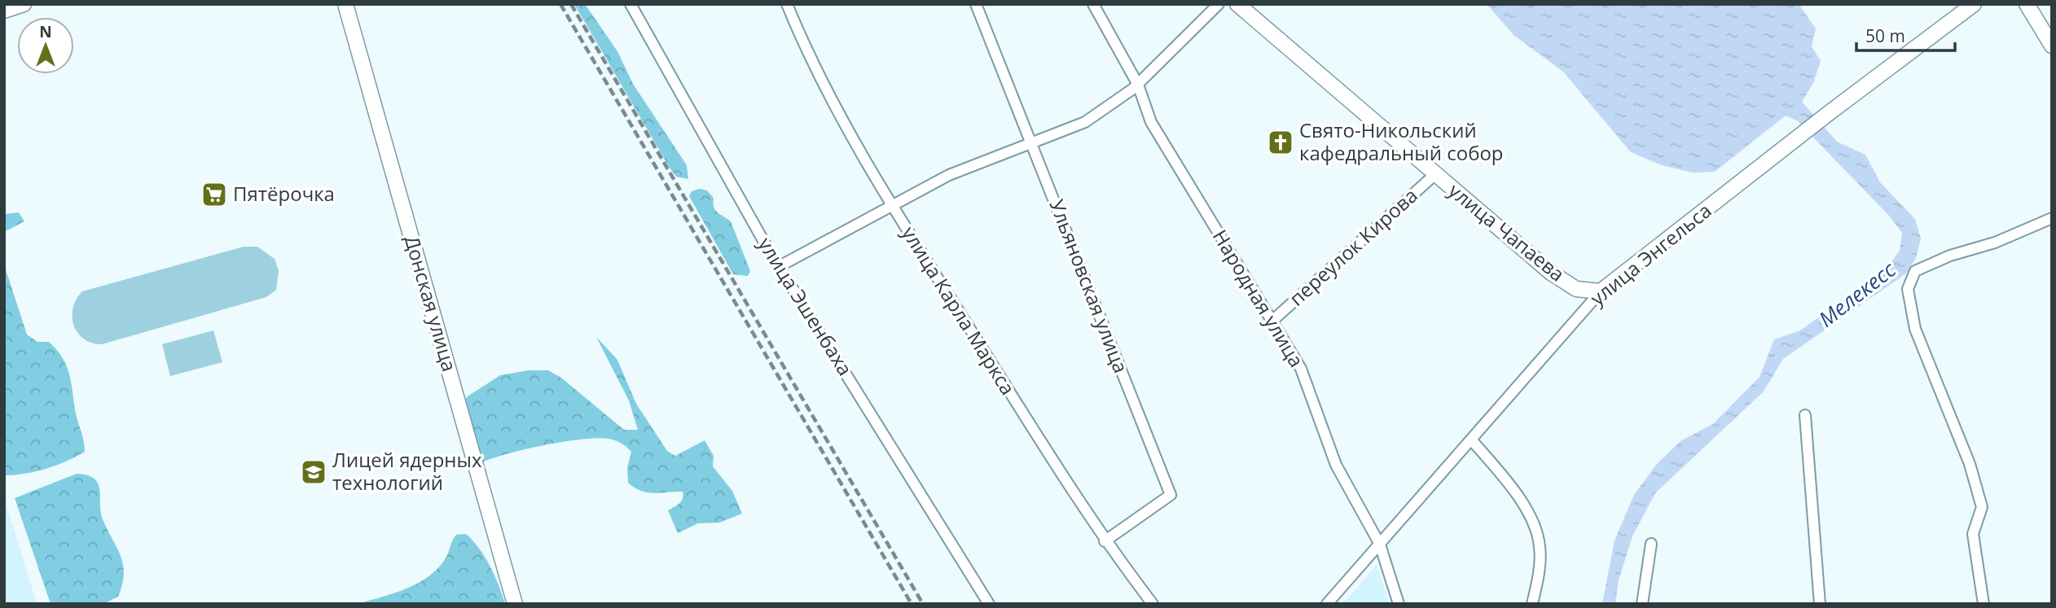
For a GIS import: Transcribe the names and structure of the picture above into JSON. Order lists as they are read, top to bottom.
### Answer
{
  "streets": {
    "street": [
      "улица Чапаева",
      "переулок Кирова",
      "улица Энгельса",
      "Ульяновская улица",
      "Народная улица",
      "Донская улица",
      "улица Эшенбаха",
      "улица Карла Маркса"
    ]
  },
  "crossings": [
    ["улица Чапаева", "переулок Кирова"],
    ["улица Чапаева", "улица Энгельса"],
    ["переулок Кирова", "Народная улица"],
    ["улица Энгельса", "Народная улица"],
    ["Ульяновская улица", "улица Карла Маркса"]
  ],
  "water": ["Мелекесс"],
  "places": {
    "church": ["Свято-Никольский кафедральный собор"],
    "supermarket": ["Пятёрочка"],
    "school or university": ["Лицей ядерных технологий"]
  },
  "scale_bar": "50 m",
  "north": "top"
}
